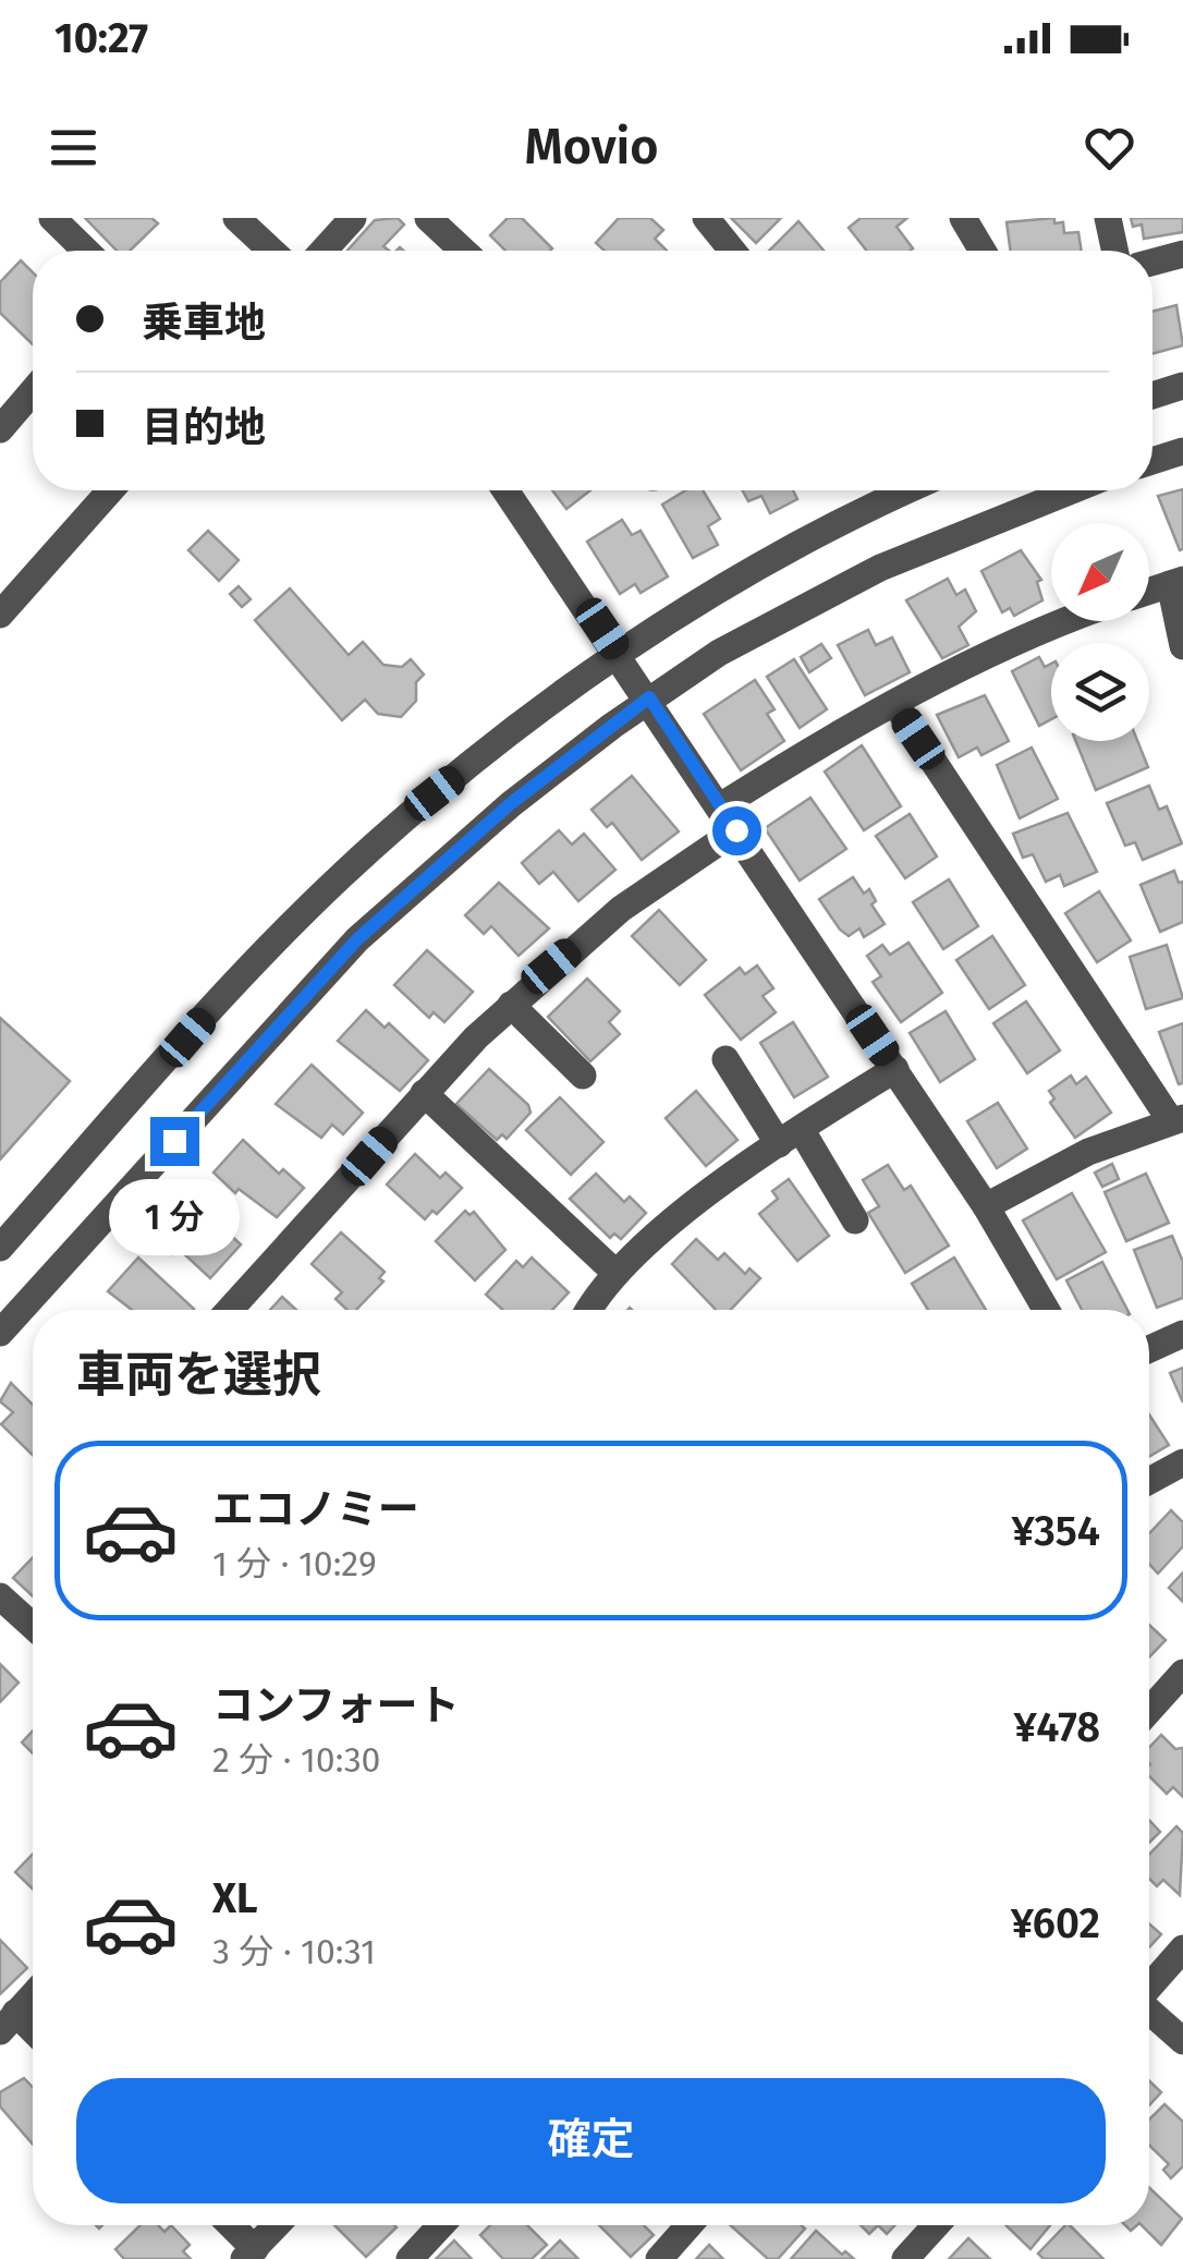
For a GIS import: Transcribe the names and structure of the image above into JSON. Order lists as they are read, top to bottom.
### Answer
{
  "north": "bottom left",
  "page": {
    "status": "10:27",
    "header": "Movio",
    "banner": ["乗車地", "目的地"],
    "bubble": "1 分",
    "heading": "車両を選択",
    "list": [
      {
        "name": "エコノミー",
        "note": "1 分 · 10:29",
        "value": "¥354"
      },
      {
        "name": "コンフォート",
        "note": "2 分 · 10:30",
        "value": "¥478"
      },
      {
        "name": "XL",
        "note": "3 分 · 10:31",
        "value": "¥602"
      }
    ],
    "buttons": "確定"
  }
}
